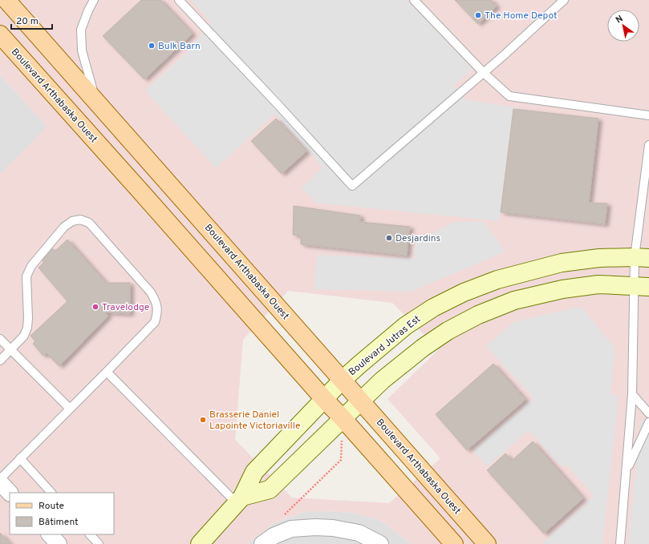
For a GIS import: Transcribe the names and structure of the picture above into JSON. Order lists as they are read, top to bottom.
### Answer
{
  "streets": {
    "main road": ["Boulevard Arthabaska Ouest", "Boulevard Jutras Est"]
  },
  "crossings": [
    ["Boulevard Arthabaska Ouest", "Boulevard Jutras Est"]
  ],
  "places": [
    "The Home Depot",
    "Bulk Barn",
    "Desjardins",
    "Travelodge",
    "Brasserie Daniel Lapointe Victoriaville"
  ],
  "legend": ["Route", "Bâtiment"],
  "scale_bar": "20 m",
  "north": "top left"
}
